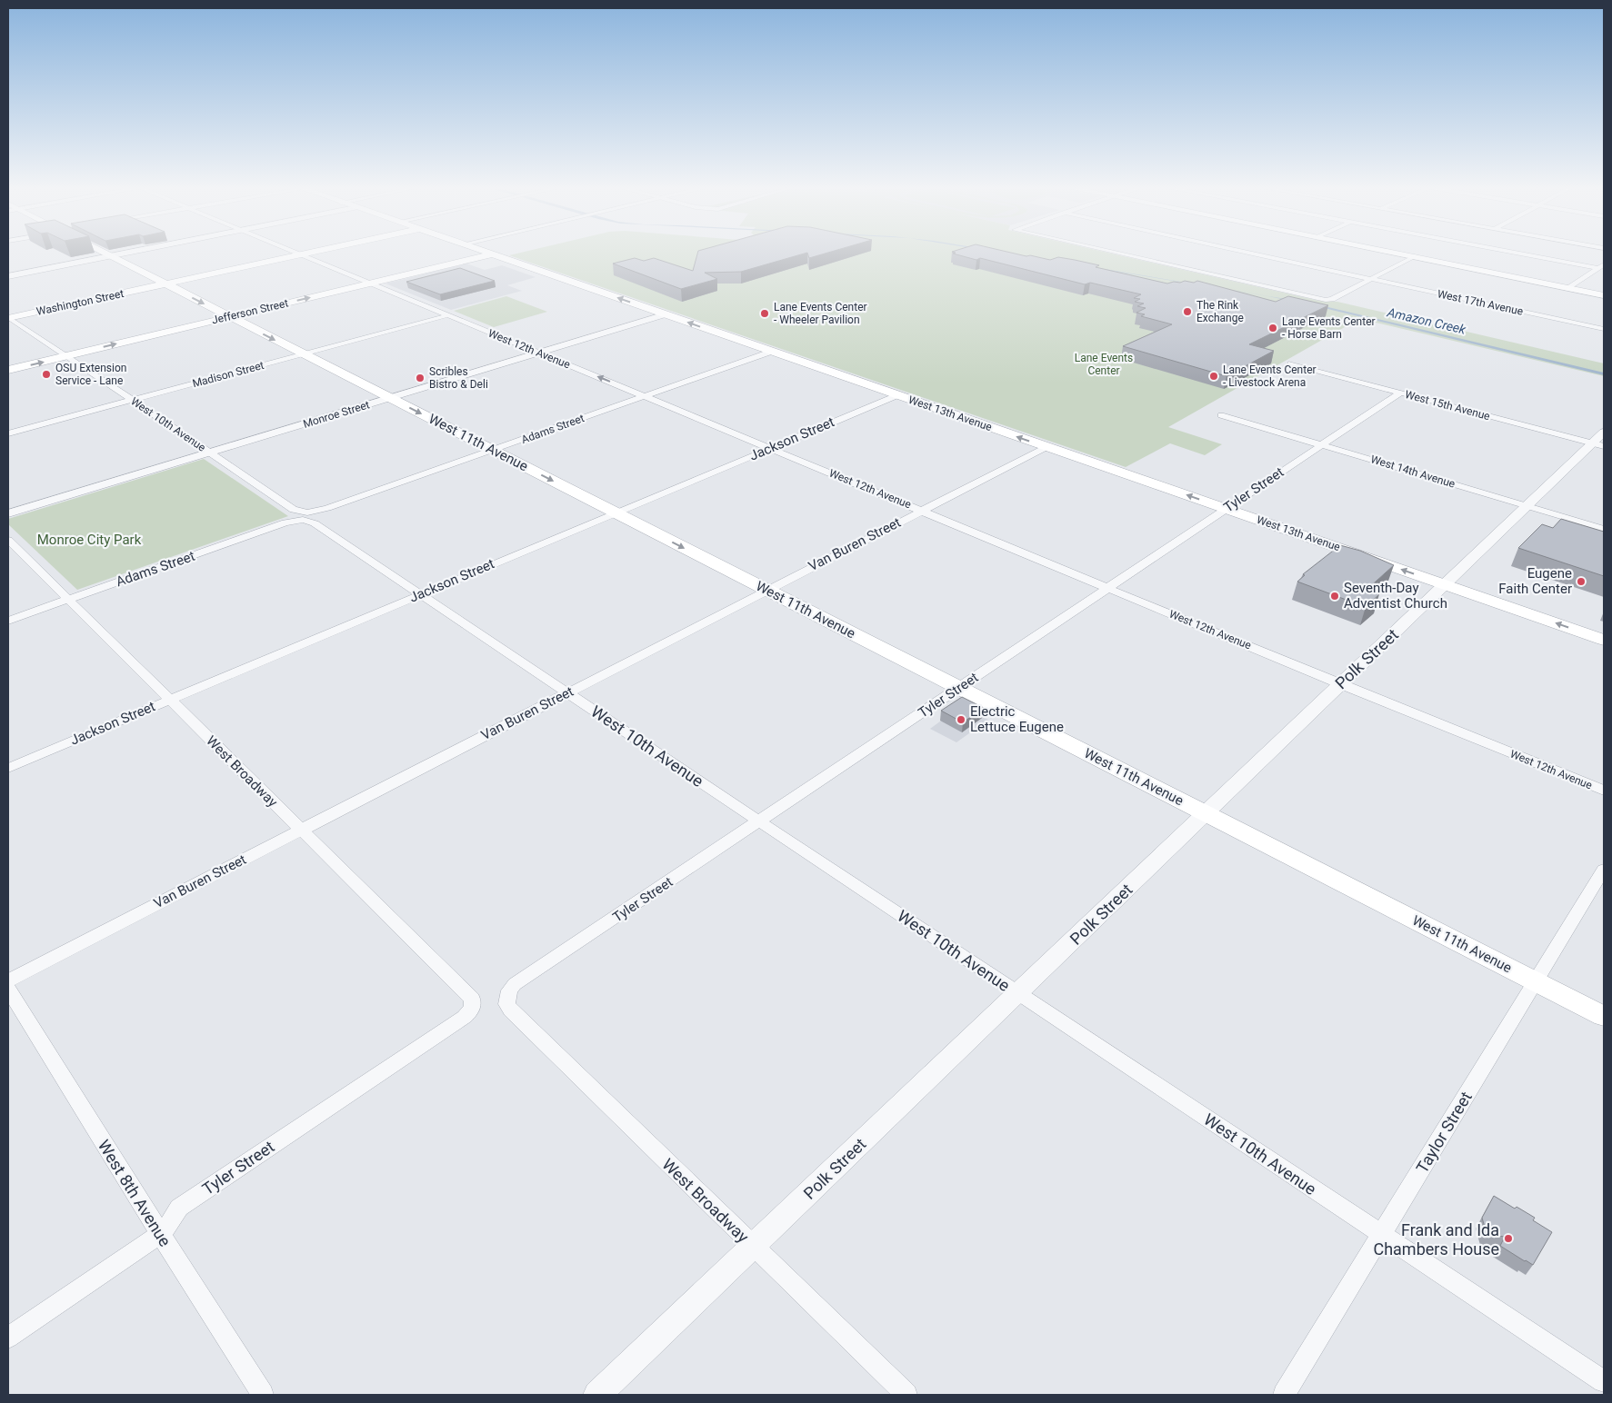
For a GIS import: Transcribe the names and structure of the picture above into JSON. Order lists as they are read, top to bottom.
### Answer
{
  "streets": {
    "main road": [
      "Washington Street",
      "Jefferson Street",
      "West 13th Avenue",
      "West 11th Avenue"
    ],
    "street": [
      "West 17th Avenue",
      "West 12th Avenue",
      "Madison Street",
      "West 15th Avenue",
      "Monroe Street",
      "West 10th Avenue",
      "Adams Street",
      "Jackson Street",
      "West 14th Avenue",
      "Tyler Street",
      "Van Buren Street",
      "Polk Street",
      "West Broadway",
      "Taylor Street",
      "West 8th Avenue"
    ]
  },
  "crossings": [
    ["Washington Street", "West 12th Avenue"],
    ["Washington Street", "West 10th Avenue"],
    ["Washington Street", "West 11th Avenue"],
    ["Jefferson Street", "West 12th Avenue"],
    ["Jefferson Street", "West 13th Avenue"],
    ["Jefferson Street", "West 10th Avenue"],
    ["Jefferson Street", "West 11th Avenue"],
    ["West 12th Avenue", "Madison Street"],
    ["West 12th Avenue", "Monroe Street"],
    ["West 12th Avenue", "Adams Street"],
    ["West 12th Avenue", "Jackson Street"],
    ["West 12th Avenue", "Tyler Street"],
    ["West 12th Avenue", "Van Buren Street"],
    ["West 12th Avenue", "Polk Street"],
    ["Madison Street", "West 10th Avenue"],
    ["Madison Street", "West 11th Avenue"],
    ["West 15th Avenue", "Tyler Street"],
    ["West 15th Avenue", "Polk Street"],
    ["West 13th Avenue", "Monroe Street"],
    ["West 13th Avenue", "Adams Street"],
    ["West 13th Avenue", "Jackson Street"],
    ["West 13th Avenue", "Tyler Street"],
    ["West 13th Avenue", "Van Buren Street"],
    ["West 13th Avenue", "Polk Street"],
    ["Monroe Street", "West 10th Avenue"],
    ["Monroe Street", "West 11th Avenue"],
    ["West 10th Avenue", "Adams Street"],
    ["West 10th Avenue", "Jackson Street"],
    ["West 10th Avenue", "Tyler Street"],
    ["West 10th Avenue", "Van Buren Street"],
    ["West 10th Avenue", "Polk Street"],
    ["West 10th Avenue", "Taylor Street"],
    ["Adams Street", "West 11th Avenue"],
    ["Adams Street", "West Broadway"],
    ["Jackson Street", "West 11th Avenue"],
    ["Jackson Street", "West Broadway"],
    ["West 11th Avenue", "Tyler Street"],
    ["West 11th Avenue", "Van Buren Street"],
    ["West 11th Avenue", "Polk Street"],
    ["West 11th Avenue", "Taylor Street"],
    ["West 14th Avenue", "Tyler Street"],
    ["West 14th Avenue", "Polk Street"],
    ["Tyler Street", "West Broadway"],
    ["Tyler Street", "West 8th Avenue"],
    ["Van Buren Street", "West Broadway"],
    ["Polk Street", "West Broadway"]
  ],
  "one_way": ["Jefferson Street", "West 13th Avenue"],
  "water": ["Amazon Creek"],
  "parks": ["Lane Events Center", "Monroe City Park"],
  "places": [
    "The Rink Exchange",
    "Lane Events Center - Wheeler Pavilion",
    "Lane Events Center - Horse Barn",
    "OSU Extension Service - Lane",
    "Lane Events Center - Livestock Arena",
    "Scribles Bistro & Deli",
    "Eugene Faith Center",
    "Seventh-Day Adventist Church",
    "Electric Lettuce Eugene",
    "Frank and Ida Chambers House"
  ]
}
